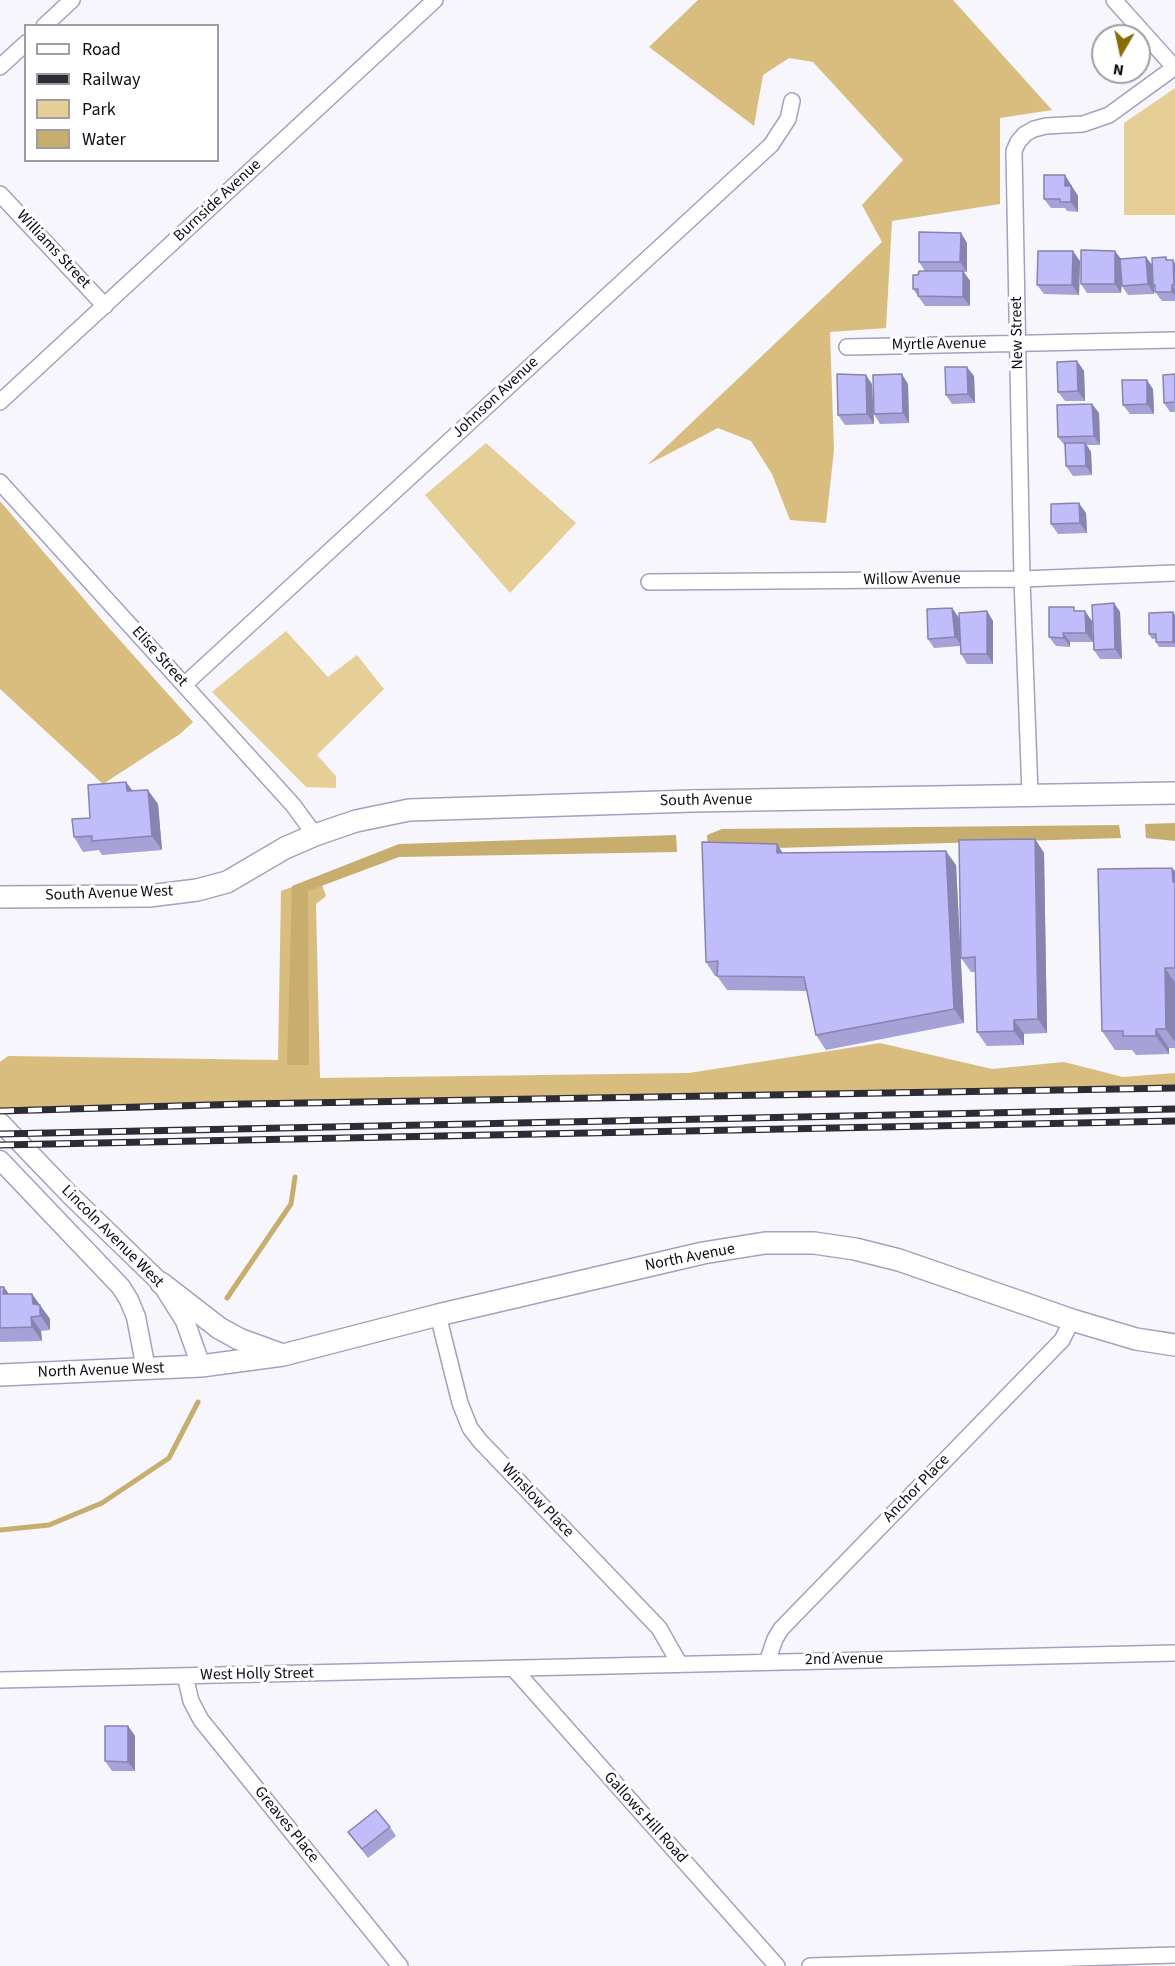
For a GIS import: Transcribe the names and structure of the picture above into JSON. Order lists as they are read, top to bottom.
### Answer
{
  "streets": {
    "main road": [
      "South Avenue",
      "South Avenue West",
      "North Avenue",
      "North Avenue West"
    ],
    "street": [
      "Burnside Avenue",
      "Williams Street",
      "New Street",
      "Myrtle Avenue",
      "Johnson Avenue",
      "Willow Avenue",
      "Elise Street",
      "Lincoln Avenue West",
      "Anchor Place",
      "Winslow Place",
      "2nd Avenue",
      "West Holly Street",
      "Gallows Hill Road",
      "Greaves Place"
    ]
  },
  "crossings": [
    ["Burnside Avenue", "Williams Street"],
    ["New Street", "Myrtle Avenue"],
    ["New Street", "Willow Avenue"],
    ["New Street", "South Avenue"],
    ["Johnson Avenue", "Elise Street"],
    ["Elise Street", "South Avenue"],
    ["South Avenue", "South Avenue West"],
    ["Lincoln Avenue West", "North Avenue"],
    ["Lincoln Avenue West", "North Avenue West"],
    ["North Avenue", "North Avenue West"],
    ["North Avenue", "Anchor Place"],
    ["North Avenue", "Winslow Place"],
    ["Anchor Place", "2nd Avenue"],
    ["Winslow Place", "2nd Avenue"],
    ["2nd Avenue", "West Holly Street"],
    ["2nd Avenue", "Gallows Hill Road"],
    ["West Holly Street", "Gallows Hill Road"],
    ["West Holly Street", "Greaves Place"]
  ],
  "legend": [
    "Road",
    "Railway",
    "Park",
    "Water"
  ],
  "north": "bottom"
}
